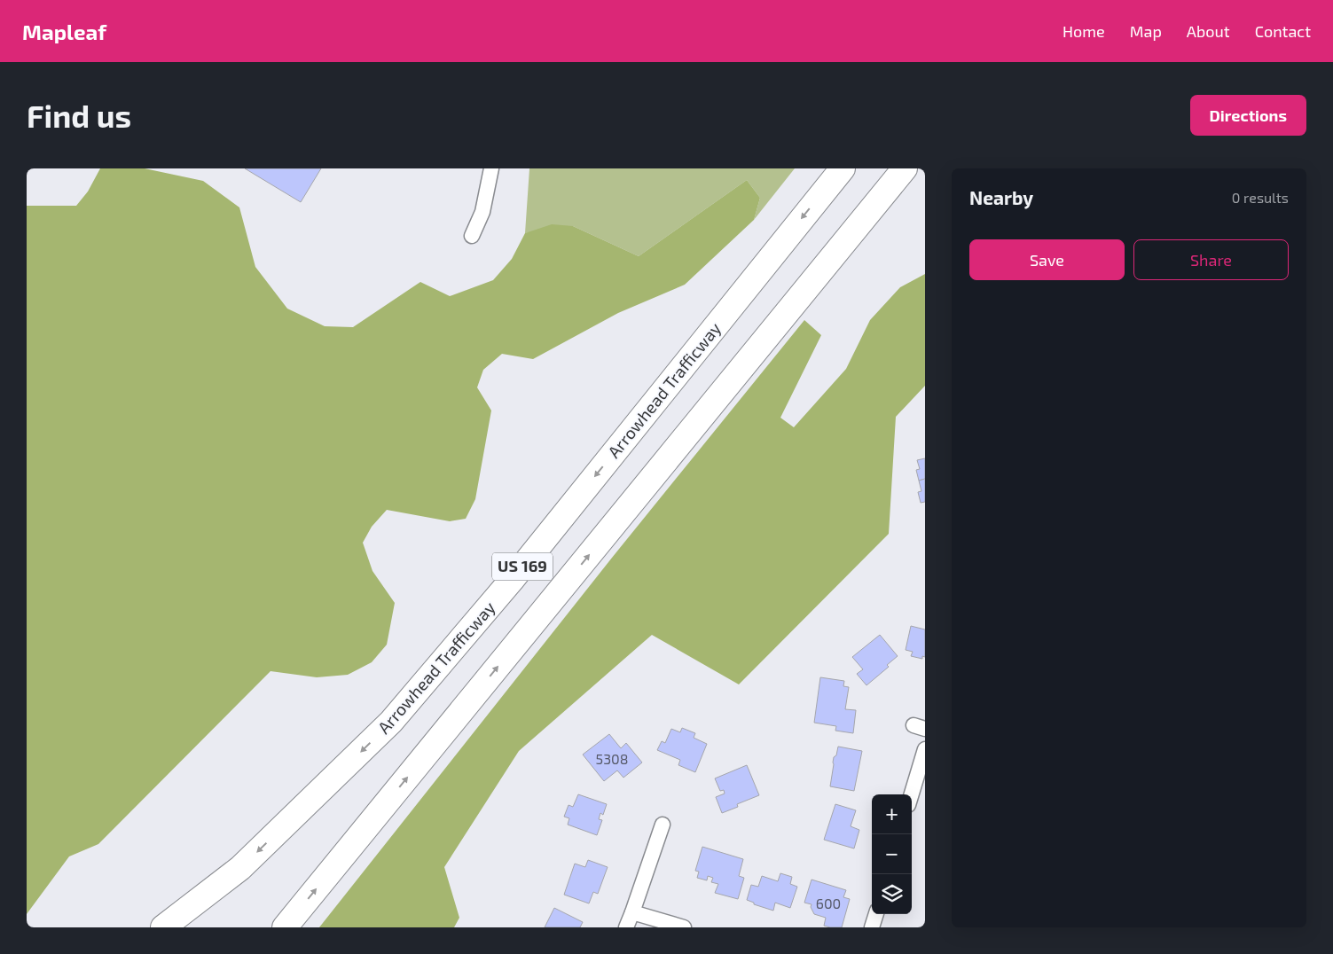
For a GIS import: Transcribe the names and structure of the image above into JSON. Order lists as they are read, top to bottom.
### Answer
{
  "streets": {
    "highway": ["Arrowhead Trafficway", "US 169"]
  },
  "house_numbers": ["5308", "600"],
  "page": {
    "header": "Mapleaf",
    "nav": [
      "Home",
      "Map",
      "About",
      "Contact"
    ],
    "buttons": [
      "Directions",
      ["Save", "Share"]
    ],
    "title": "Find us",
    "heading": ["Nearby", "0 results"],
    "map_buttons": ["+", "−"]
  }
}
